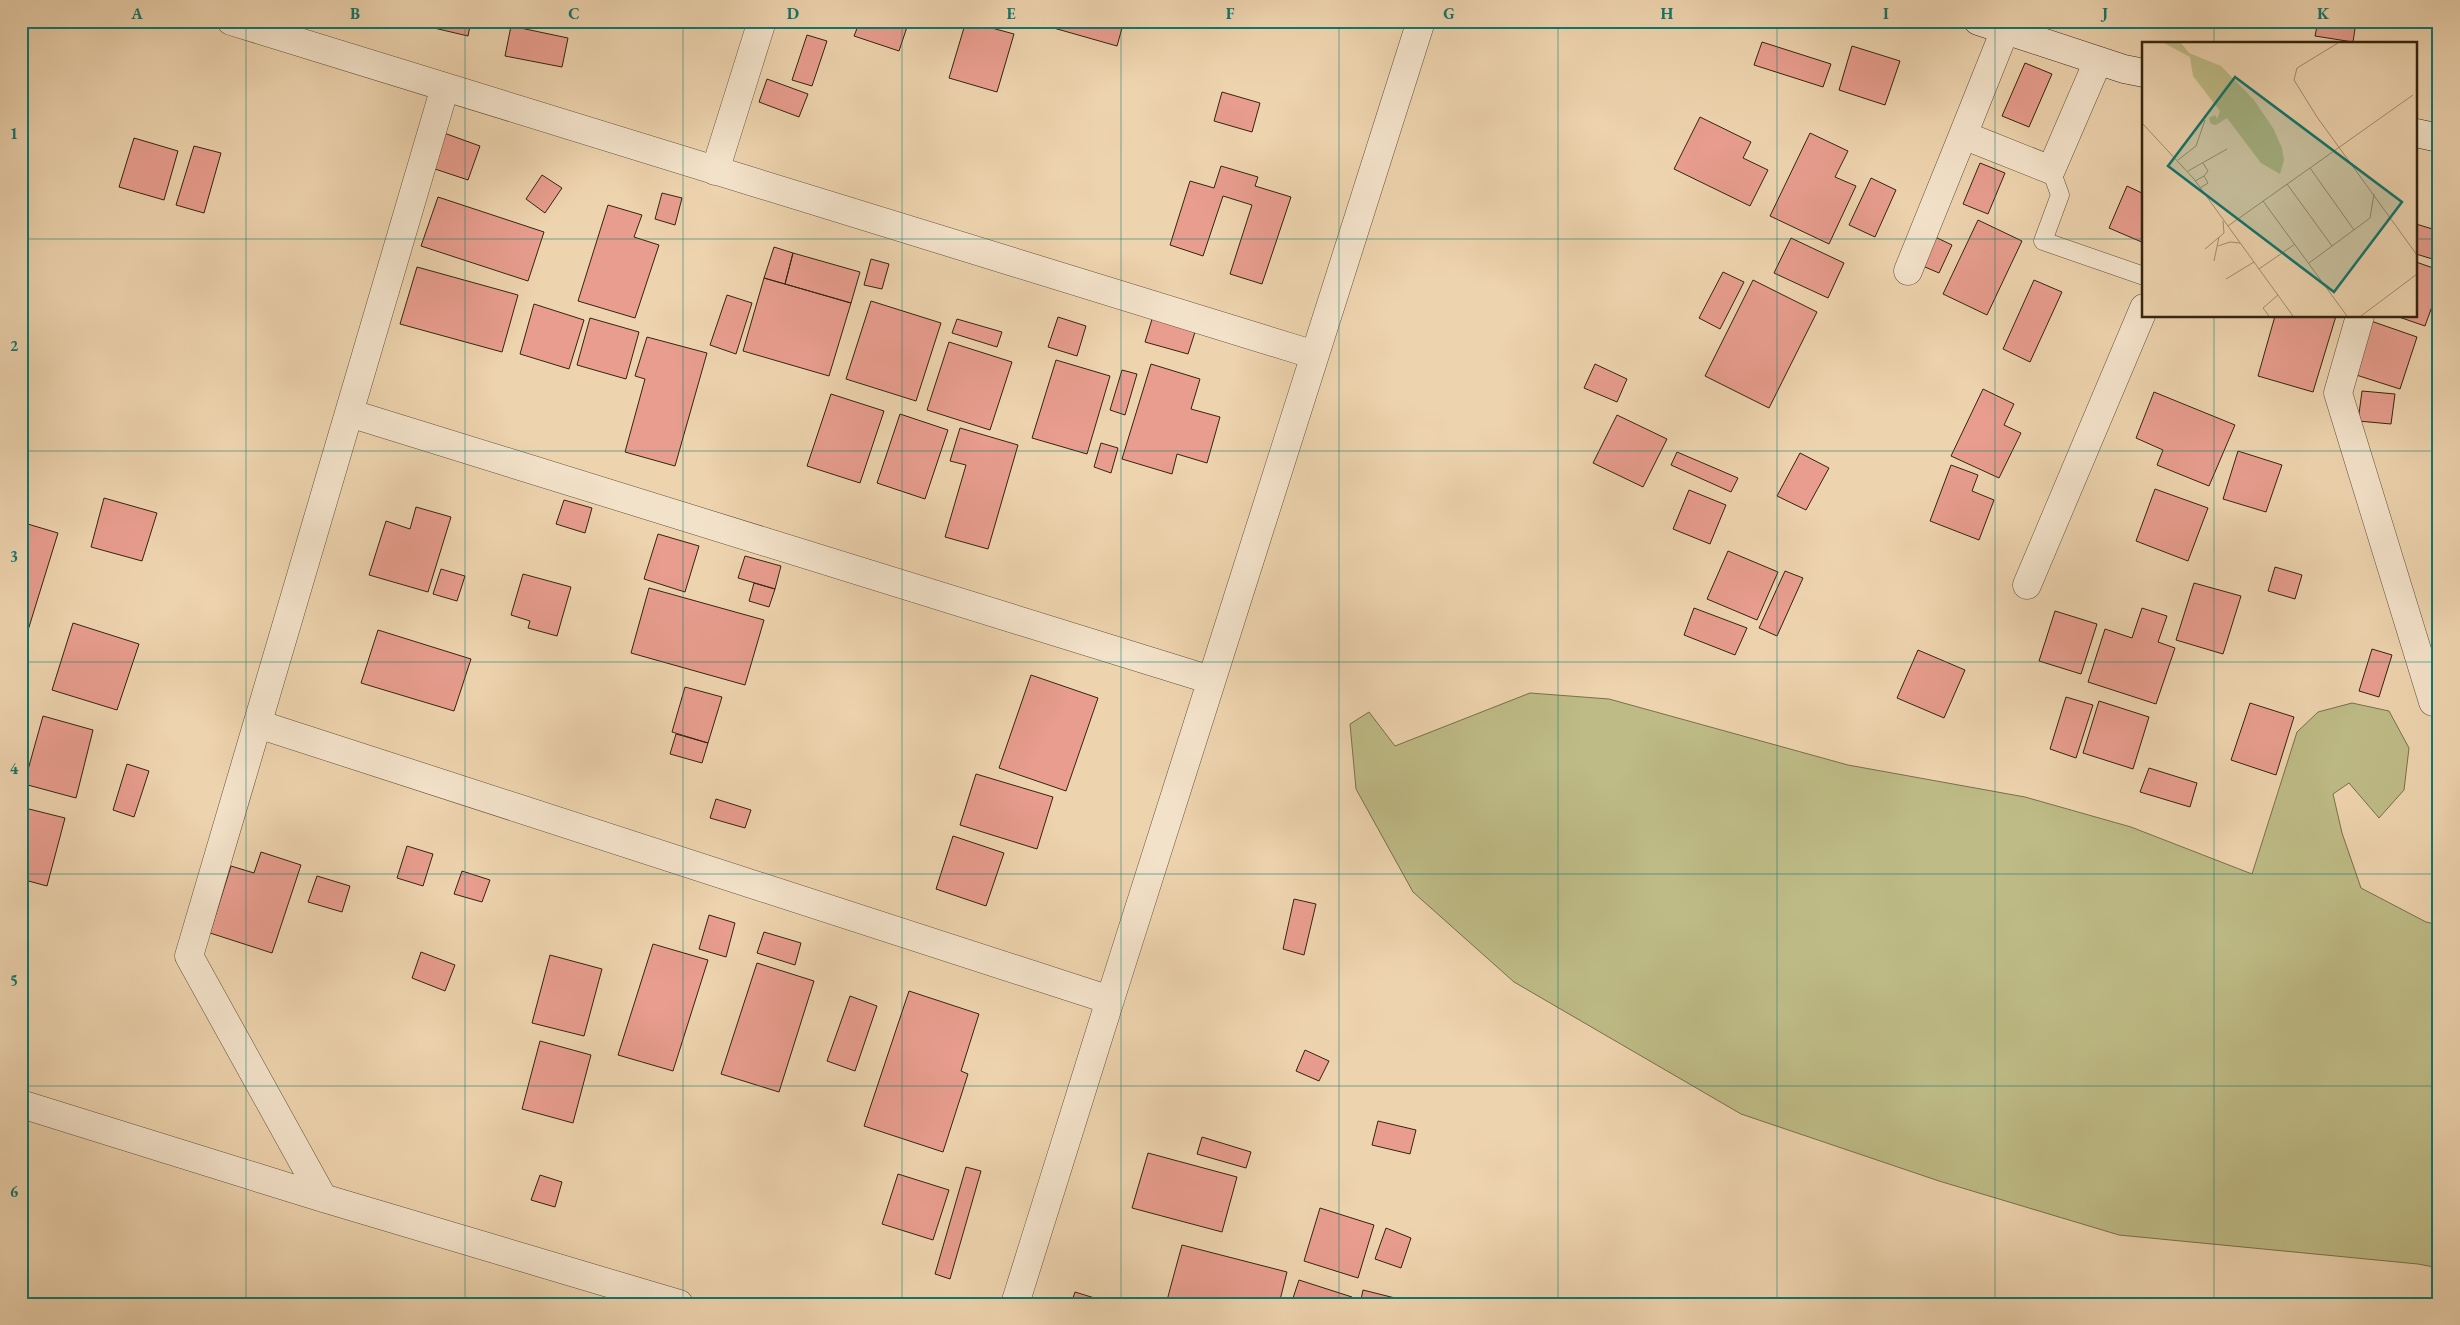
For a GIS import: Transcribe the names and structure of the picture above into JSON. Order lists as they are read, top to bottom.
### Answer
{
  "grid": {
    "columns": [
      "A",
      "B",
      "C",
      "D",
      "E",
      "F",
      "G",
      "H",
      "I",
      "J",
      "K"
    ],
    "rows": [
      "1",
      "2",
      "3",
      "4",
      "5",
      "6"
    ]
  }
}
